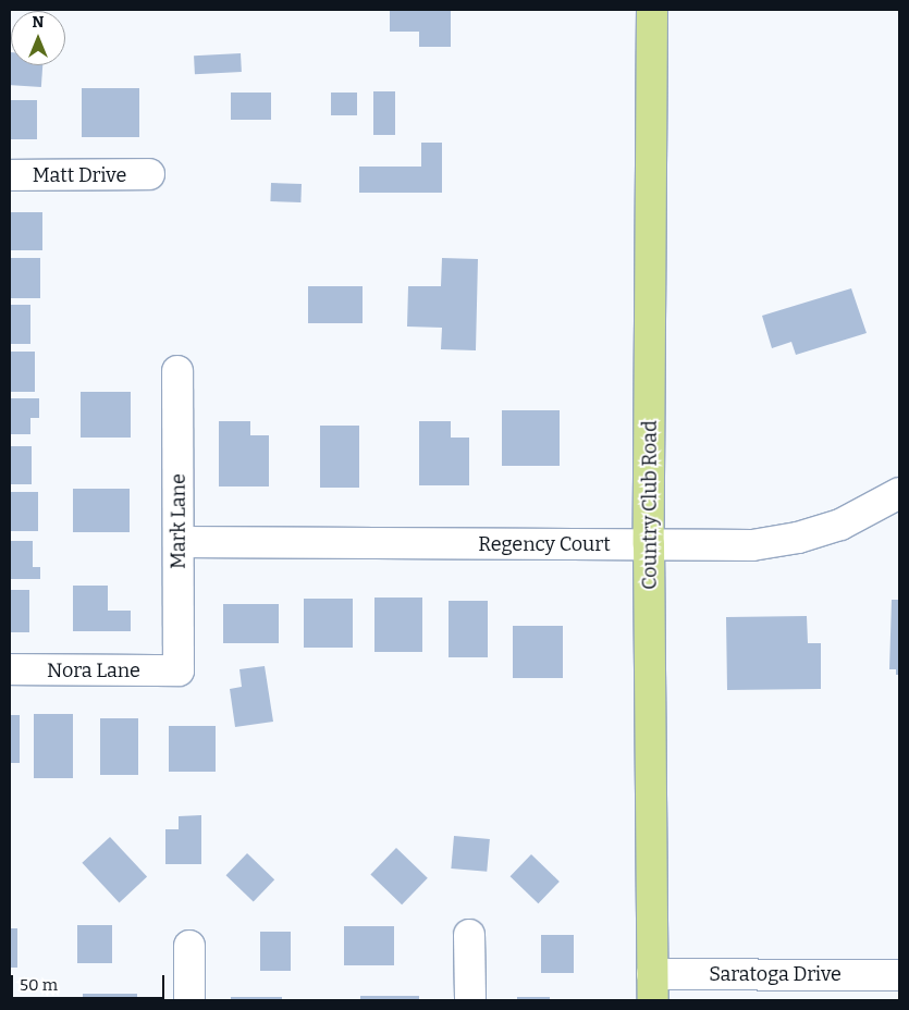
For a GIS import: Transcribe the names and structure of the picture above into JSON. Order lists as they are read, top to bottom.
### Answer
{
  "streets": {
    "main road": ["Country Club Road"],
    "street": [
      "Matt Drive",
      "Mark Lane",
      "Regency Court",
      "Nora Lane",
      "Saratoga Drive"
    ]
  },
  "crossings": [
    ["Country Club Road", "Regency Court"],
    ["Country Club Road", "Saratoga Drive"],
    ["Mark Lane", "Regency Court"],
    ["Mark Lane", "Nora Lane"]
  ],
  "scale_bar": "50 m",
  "north": "top"
}
